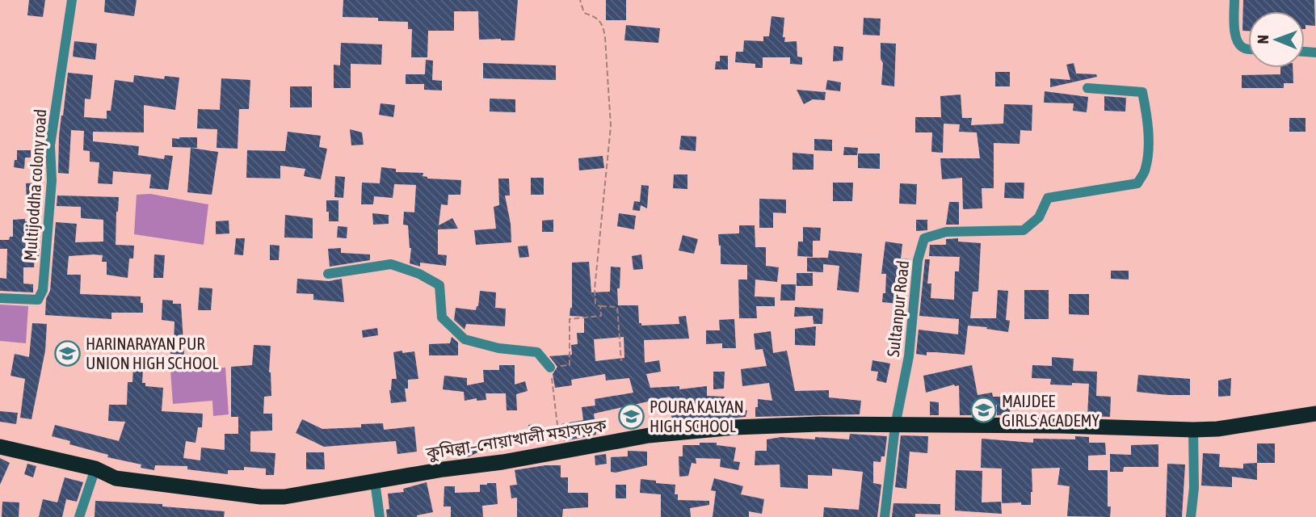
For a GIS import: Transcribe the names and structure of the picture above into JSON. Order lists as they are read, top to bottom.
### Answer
{
  "streets": {
    "highway": ["কুমিল্লা–নোয়াখালী মহাসড়ক"],
    "street": ["Multijoddha colony road", "Sultanpur Road"]
  },
  "crossings": [
    ["Sultanpur Road", "কুমিল্লা–নোয়াখালী মহাসড়ক"]
  ],
  "places": {
    "school or university": ["HARINARAYAN PUR UNION HIGH SCHOOL", "MAIJDEE GIRLS ACADEMY", "POURA KALYAN HIGH SCHOOL"]
  },
  "north": "left"
}
